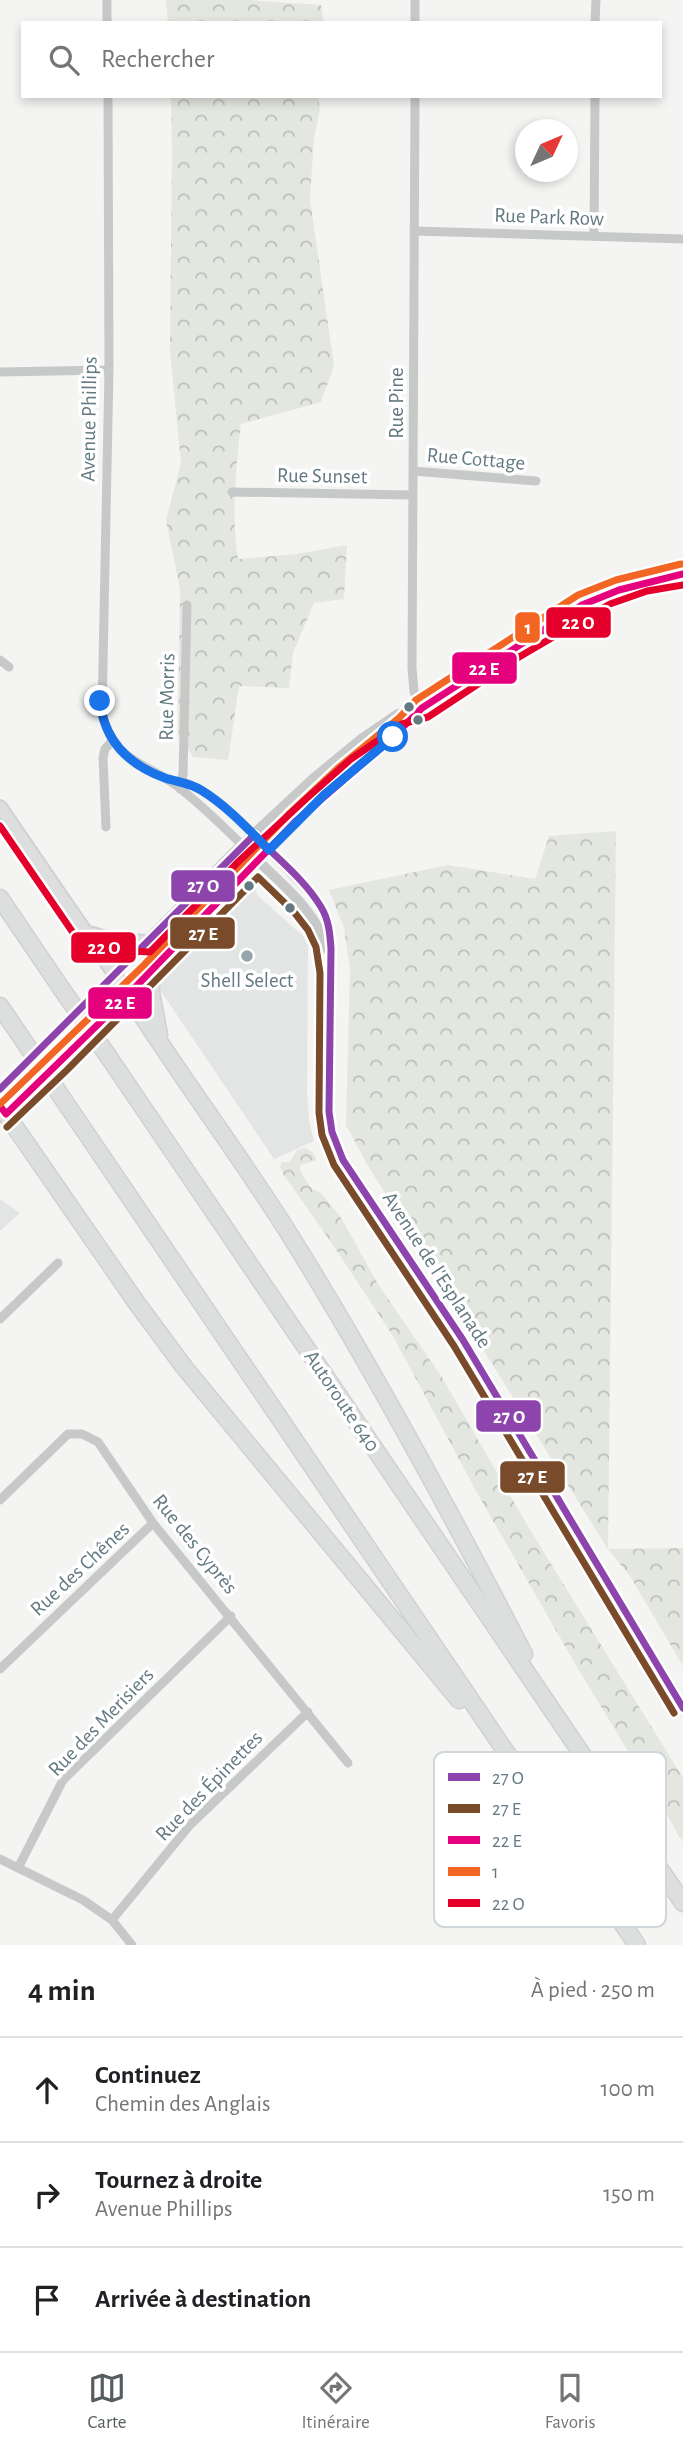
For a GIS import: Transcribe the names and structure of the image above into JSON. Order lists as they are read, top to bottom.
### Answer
{
  "streets": {
    "highway": ["Autoroute 640"],
    "street": [
      "Rue Park Row",
      "Rue Pine",
      "Avenue Phillips",
      "Rue Cottage",
      "Rue Sunset",
      "Rue Morris",
      "Avenue de l'Esplanade",
      "Rue des Cyprès",
      "Rue des Chênes",
      "Rue des Merisiers",
      "Rue des Épinettes"
    ]
  },
  "crossings": [
    ["Rue Park Row", "Rue Pine"],
    ["Rue Pine", "Rue Cottage"],
    ["Rue Pine", "Rue Sunset"],
    ["Rue des Cyprès", "Rue des Chênes"],
    ["Rue des Cyprès", "Rue des Merisiers"],
    ["Rue des Cyprès", "Rue des Épinettes"]
  ],
  "places": ["Shell Select"],
  "lines": ["transit line 1"],
  "legend": [
    "27 O",
    "27 E",
    "22 E",
    "1",
    "22 O"
  ],
  "north": "top right",
  "page": {
    "search": "Rechercher",
    "heading": ["4 min", "À pied · 250 m"],
    "list": [
      ["Continuez", "Chemin des Anglais", "100 m"],
      ["Tournez à droite", "Avenue Phillips", "150 m"],
      "Arrivée à destination"
    ],
    "nav": ["Carte", "Itinéraire", "Favoris"]
  }
}
